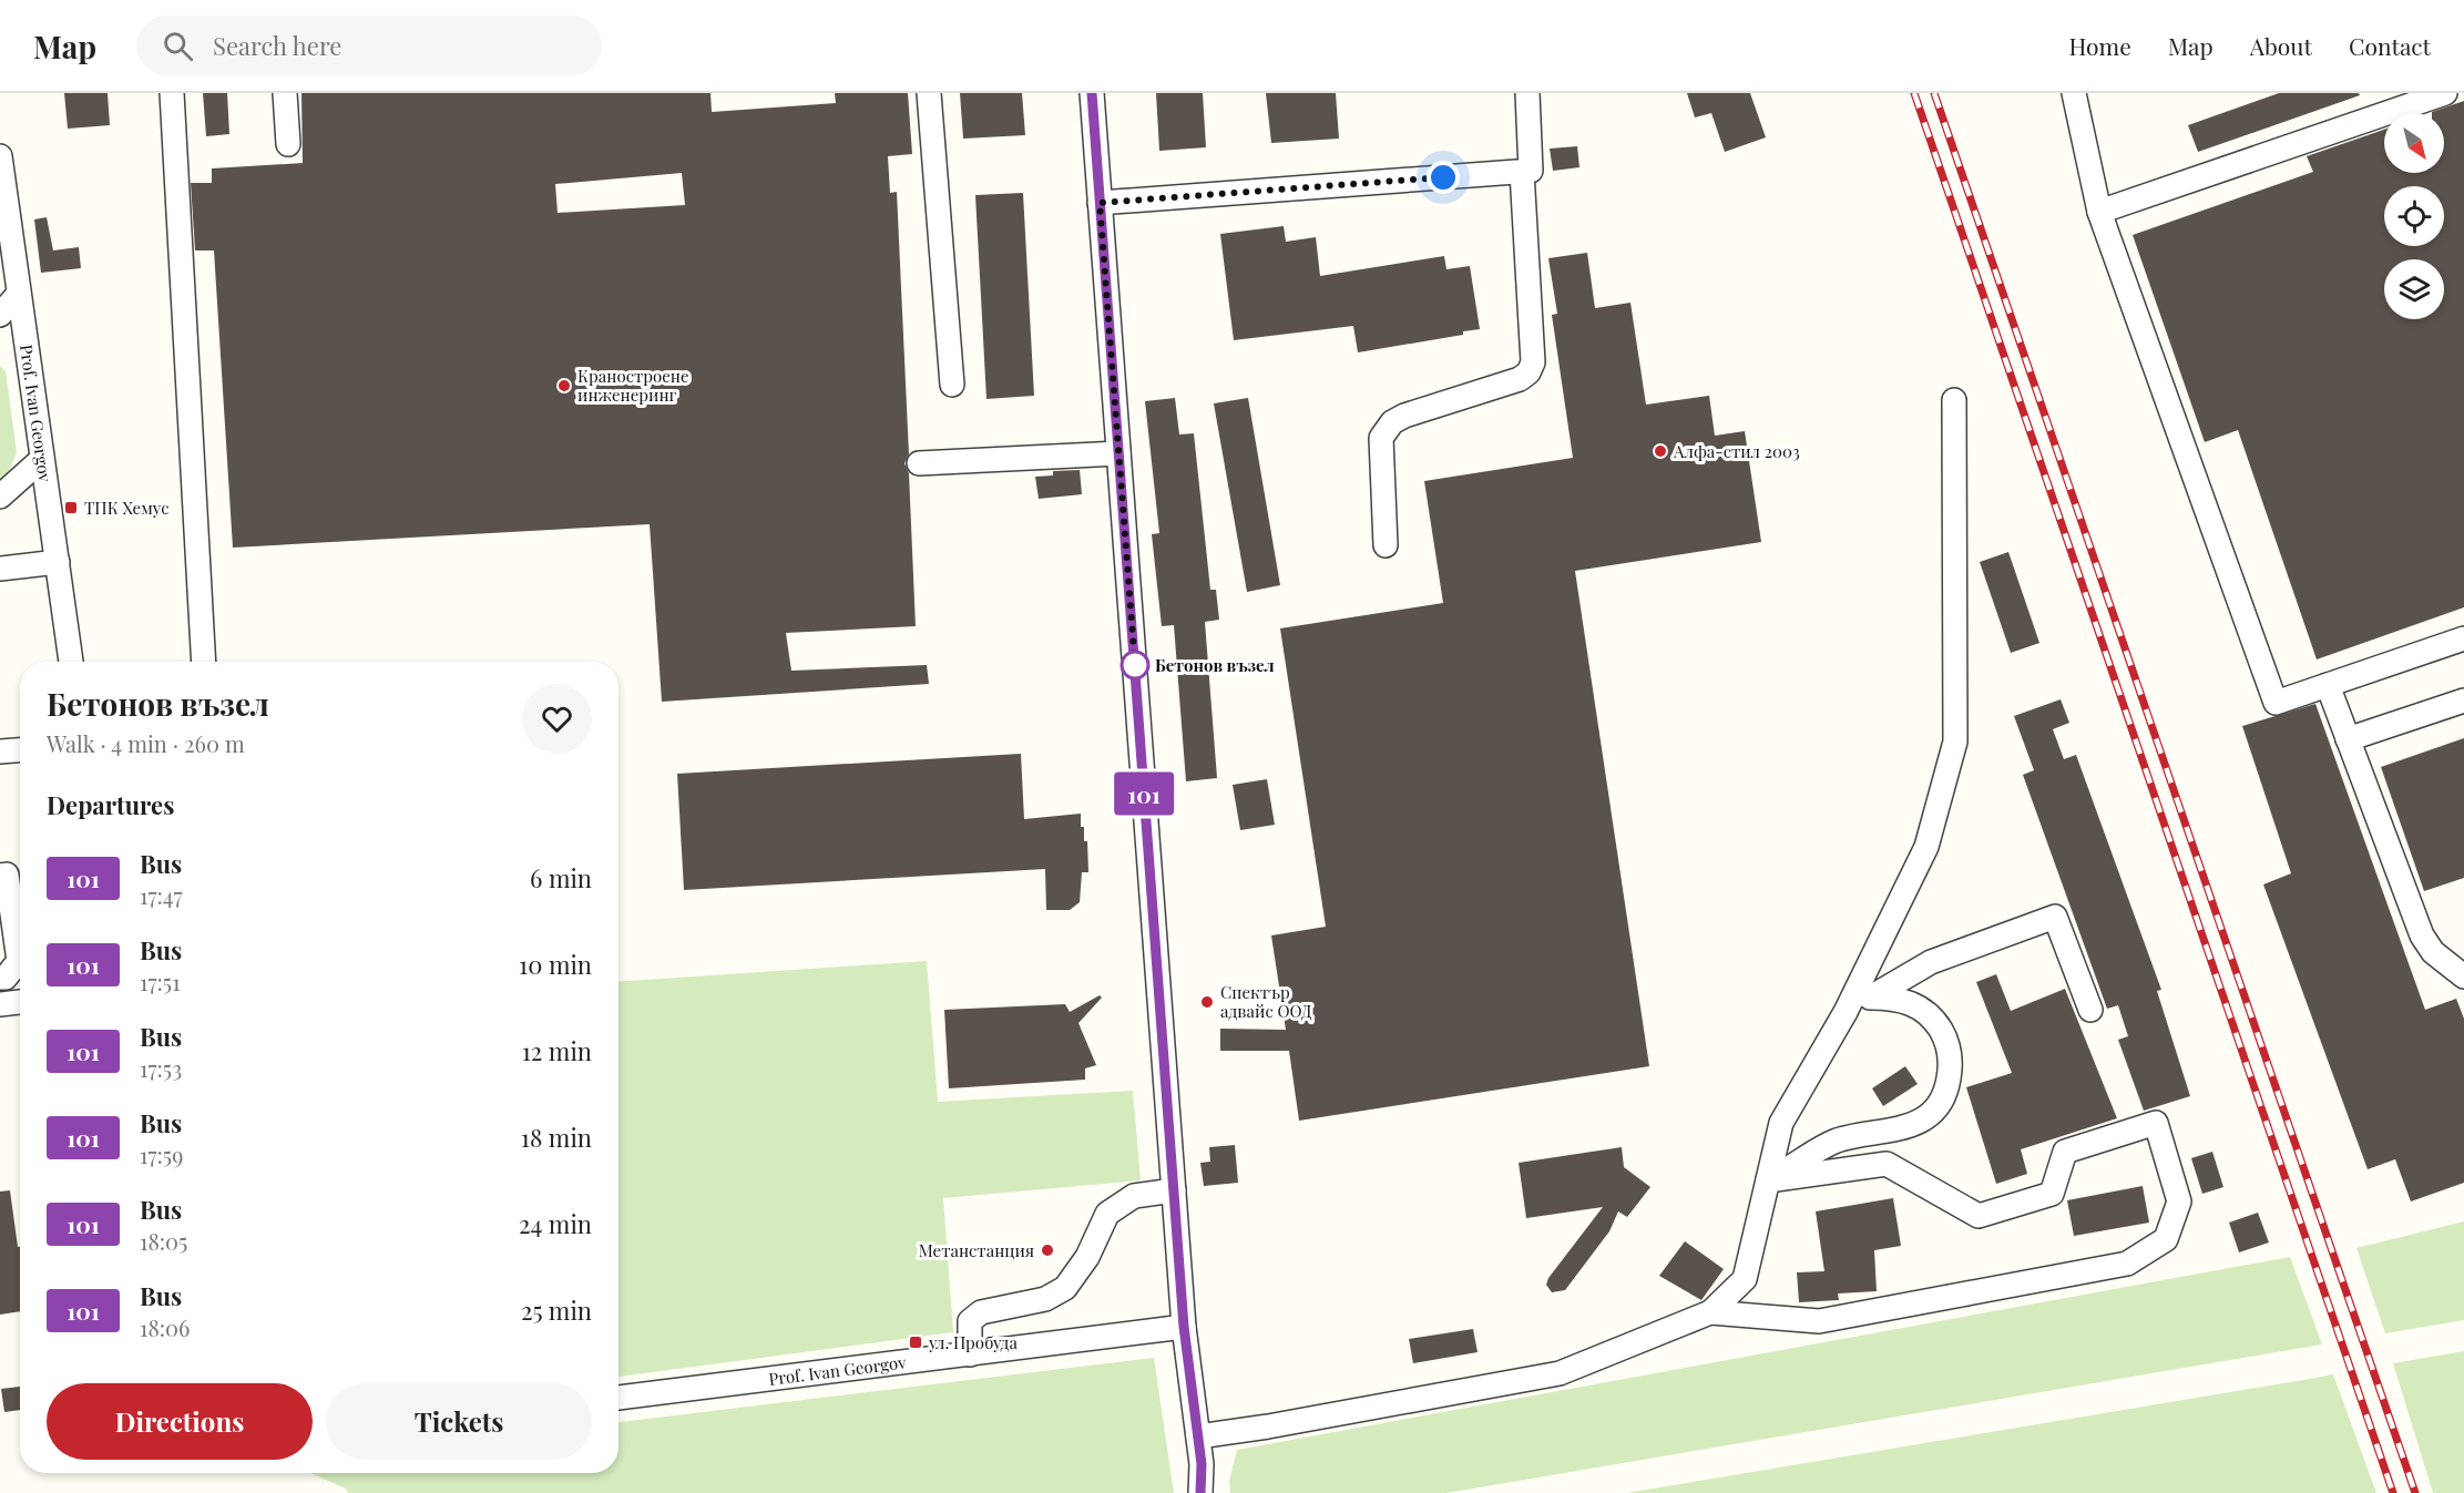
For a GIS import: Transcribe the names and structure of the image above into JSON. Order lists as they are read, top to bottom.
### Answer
{
  "streets": {
    "street": ["Prof. Ivan Georgov"]
  },
  "places": {
    "other": [
      "Краностроене инженеринг",
      "Алфа-стил 2003",
      "Бетонов възел",
      "Спектър адвайс ООД",
      "Метанстанция"
    ],
    "transit": ["ТПК Хемус", "ул. Пробуда"]
  },
  "lines": ["bus line 101"],
  "north": "bottom right",
  "page": {
    "header": "Map",
    "search": "Search here",
    "nav": [
      "Home",
      "Map",
      "About",
      "Contact"
    ],
    "on_map": "101",
    "heading": [
      ["Бетонов възел", "Walk · 4 min · 260 m"],
      "Departures"
    ],
    "list": [
      {
        "mark": "101",
        "name": "Bus",
        "note": "17:47",
        "value": "6 min"
      },
      {
        "mark": "101",
        "name": "Bus",
        "note": "17:51",
        "value": "10 min"
      },
      {
        "mark": "101",
        "name": "Bus",
        "note": "17:53",
        "value": "12 min"
      },
      {
        "mark": "101",
        "name": "Bus",
        "note": "17:59",
        "value": "18 min"
      },
      {
        "mark": "101",
        "name": "Bus",
        "note": "18:05",
        "value": "24 min"
      },
      {
        "mark": "101",
        "name": "Bus",
        "note": "18:06",
        "value": "25 min"
      }
    ],
    "buttons": ["Directions", "Tickets"]
  }
}
